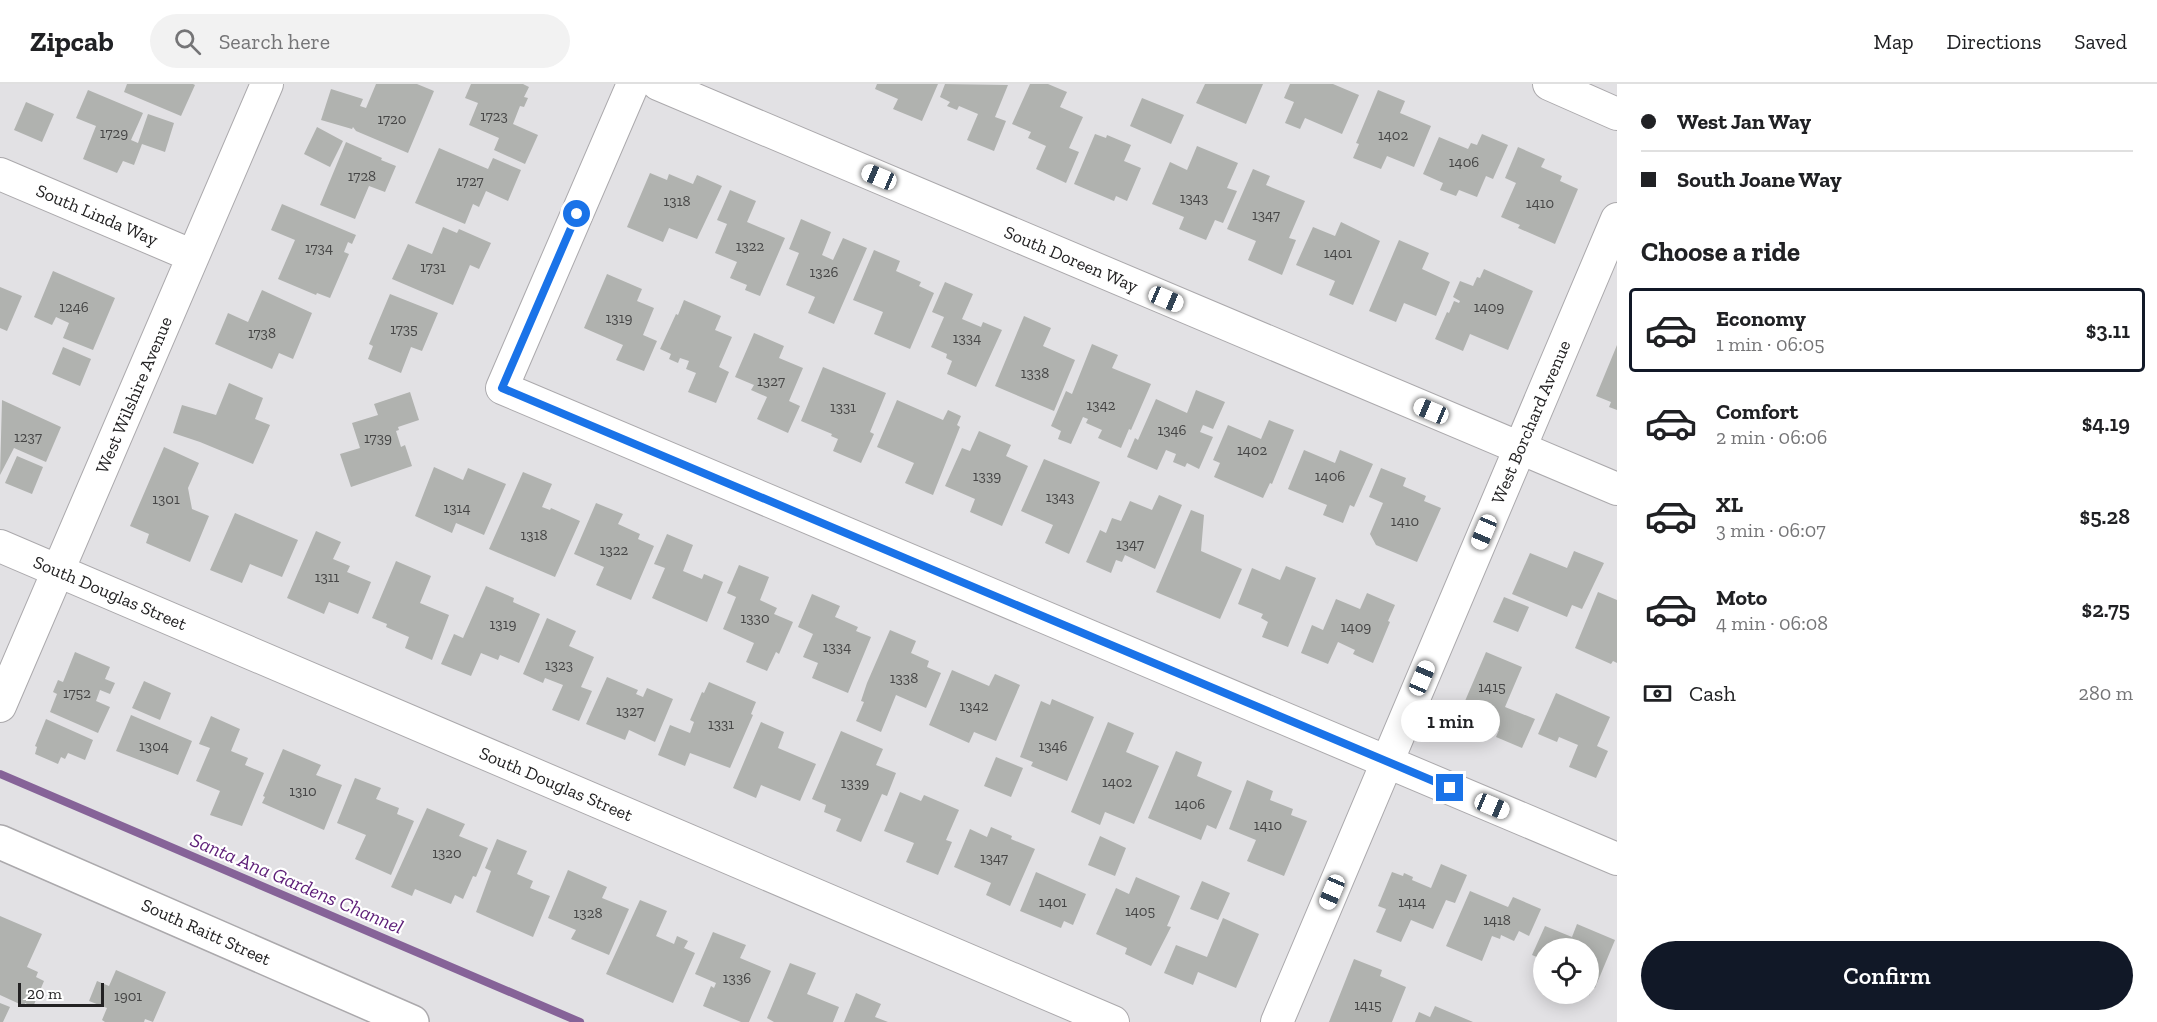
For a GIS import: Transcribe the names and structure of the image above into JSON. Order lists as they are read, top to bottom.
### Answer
{
  "streets": {
    "street": [
      "South Linda Way",
      "South Doreen Way",
      "West Wilshire Avenue",
      "West Borchard Avenue",
      "South Douglas Street",
      "South Raitt Street"
    ]
  },
  "crossings": [
    ["South Linda Way", "West Wilshire Avenue"],
    ["South Doreen Way", "West Borchard Avenue"],
    ["West Wilshire Avenue", "South Douglas Street"]
  ],
  "water": ["Santa Ana Gardens Channel"],
  "house_numbers": [
    "1723",
    "1720",
    "1729",
    "1402",
    "1406",
    "1728",
    "1727",
    "1343",
    "1318",
    "1410",
    "1347",
    "1322",
    "1734",
    "1401",
    "1731",
    "1326",
    "1246",
    "1409",
    "1319",
    "1735",
    "1738",
    "1334",
    "1338",
    "1327",
    "1342",
    "1331",
    "1346",
    "1237",
    "1739",
    "1402",
    "1339",
    "1406",
    "1343",
    "1301",
    "1314",
    "1410",
    "1318",
    "1347",
    "1322",
    "1311",
    "1330",
    "1319",
    "1409",
    "1334",
    "1323",
    "1338",
    "1415",
    "1752",
    "1342",
    "1327",
    "1331",
    "1304",
    "1346",
    "1402",
    "1339",
    "1310",
    "1406",
    "1410",
    "1320",
    "1347",
    "1401",
    "1414",
    "1405",
    "1328",
    "1418",
    "1336",
    "1901",
    "1415"
  ],
  "scale_bar": "20 m",
  "page": {
    "header": "Zipcab",
    "search": "Search here",
    "nav": ["Map", "Directions", "Saved"],
    "banner": ["West Jan Way", "South Joane Way"],
    "heading": "Choose a ride",
    "list": [
      {
        "name": "Economy",
        "note": "1 min · 06:05",
        "value": "$3.11"
      },
      {
        "name": "Comfort",
        "note": "2 min · 06:06",
        "value": "$4.19"
      },
      {
        "name": "XL",
        "note": "3 min · 06:07",
        "value": "$5.28"
      },
      {
        "name": "Moto",
        "note": "4 min · 06:08",
        "value": "$2.75"
      }
    ],
    "pay": ["Cash", "280 m"],
    "bubble": "1 min",
    "buttons": "Confirm",
    "scale": "20 m"
  }
}
